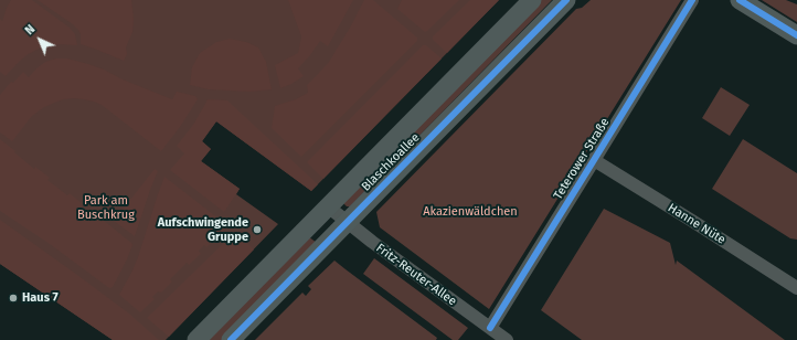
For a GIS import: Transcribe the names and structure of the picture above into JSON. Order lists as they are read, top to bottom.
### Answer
{
  "streets": {
    "main road": ["Blaschkoallee"],
    "street": ["Teterower Straße", "Hanne Nüte", "Fritz-Reuter-Allee"]
  },
  "crossings": [
    ["Teterower Straße", "Hanne Nüte"],
    ["Teterower Straße", "Fritz-Reuter-Allee"],
    ["Blaschkoallee", "Fritz-Reuter-Allee"]
  ],
  "parks": ["Park am Buschkrug", "Akazienwäldchen"],
  "places": ["Aufschwingende Gruppe", "Haus 7"],
  "north": "top left"
}
